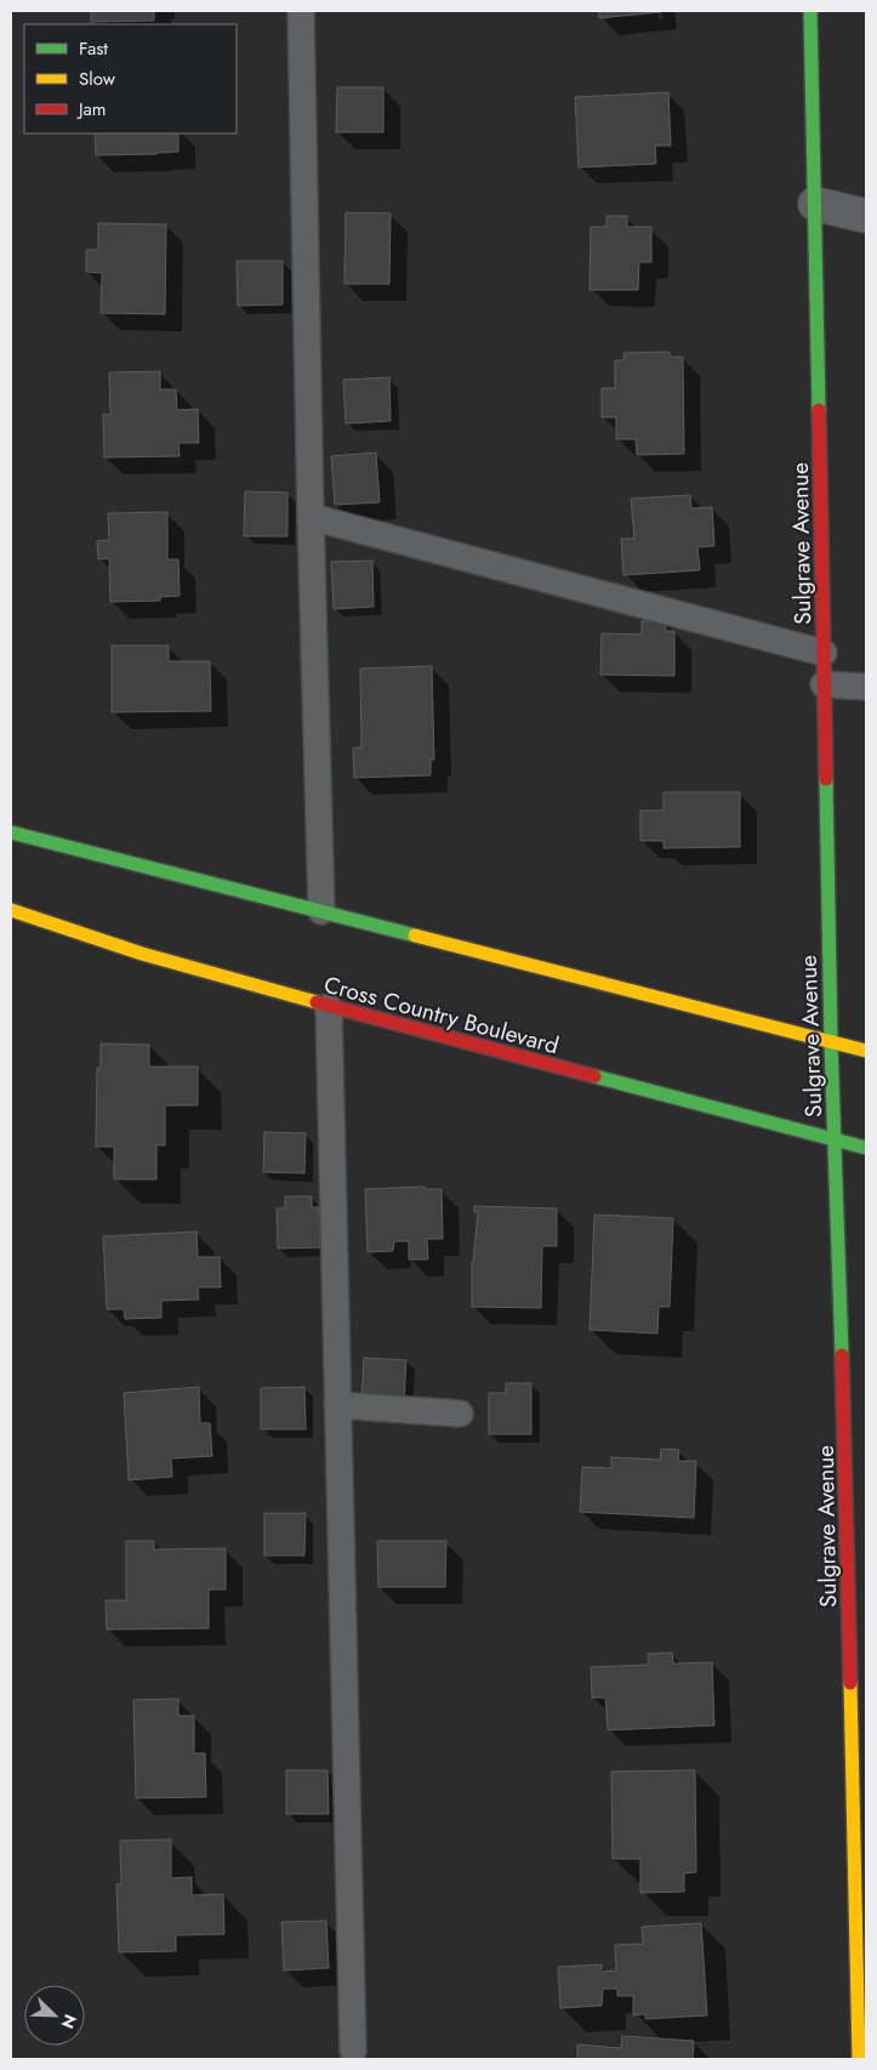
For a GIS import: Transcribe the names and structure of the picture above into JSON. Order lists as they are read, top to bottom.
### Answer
{
  "streets": {
    "street": ["Sulgrave Avenue", "Cross Country Boulevard"]
  },
  "crossings": [
    ["Sulgrave Avenue", "Cross Country Boulevard"]
  ],
  "legend": ["Fast", "Slow", "Jam"],
  "north": "bottom right"
}
